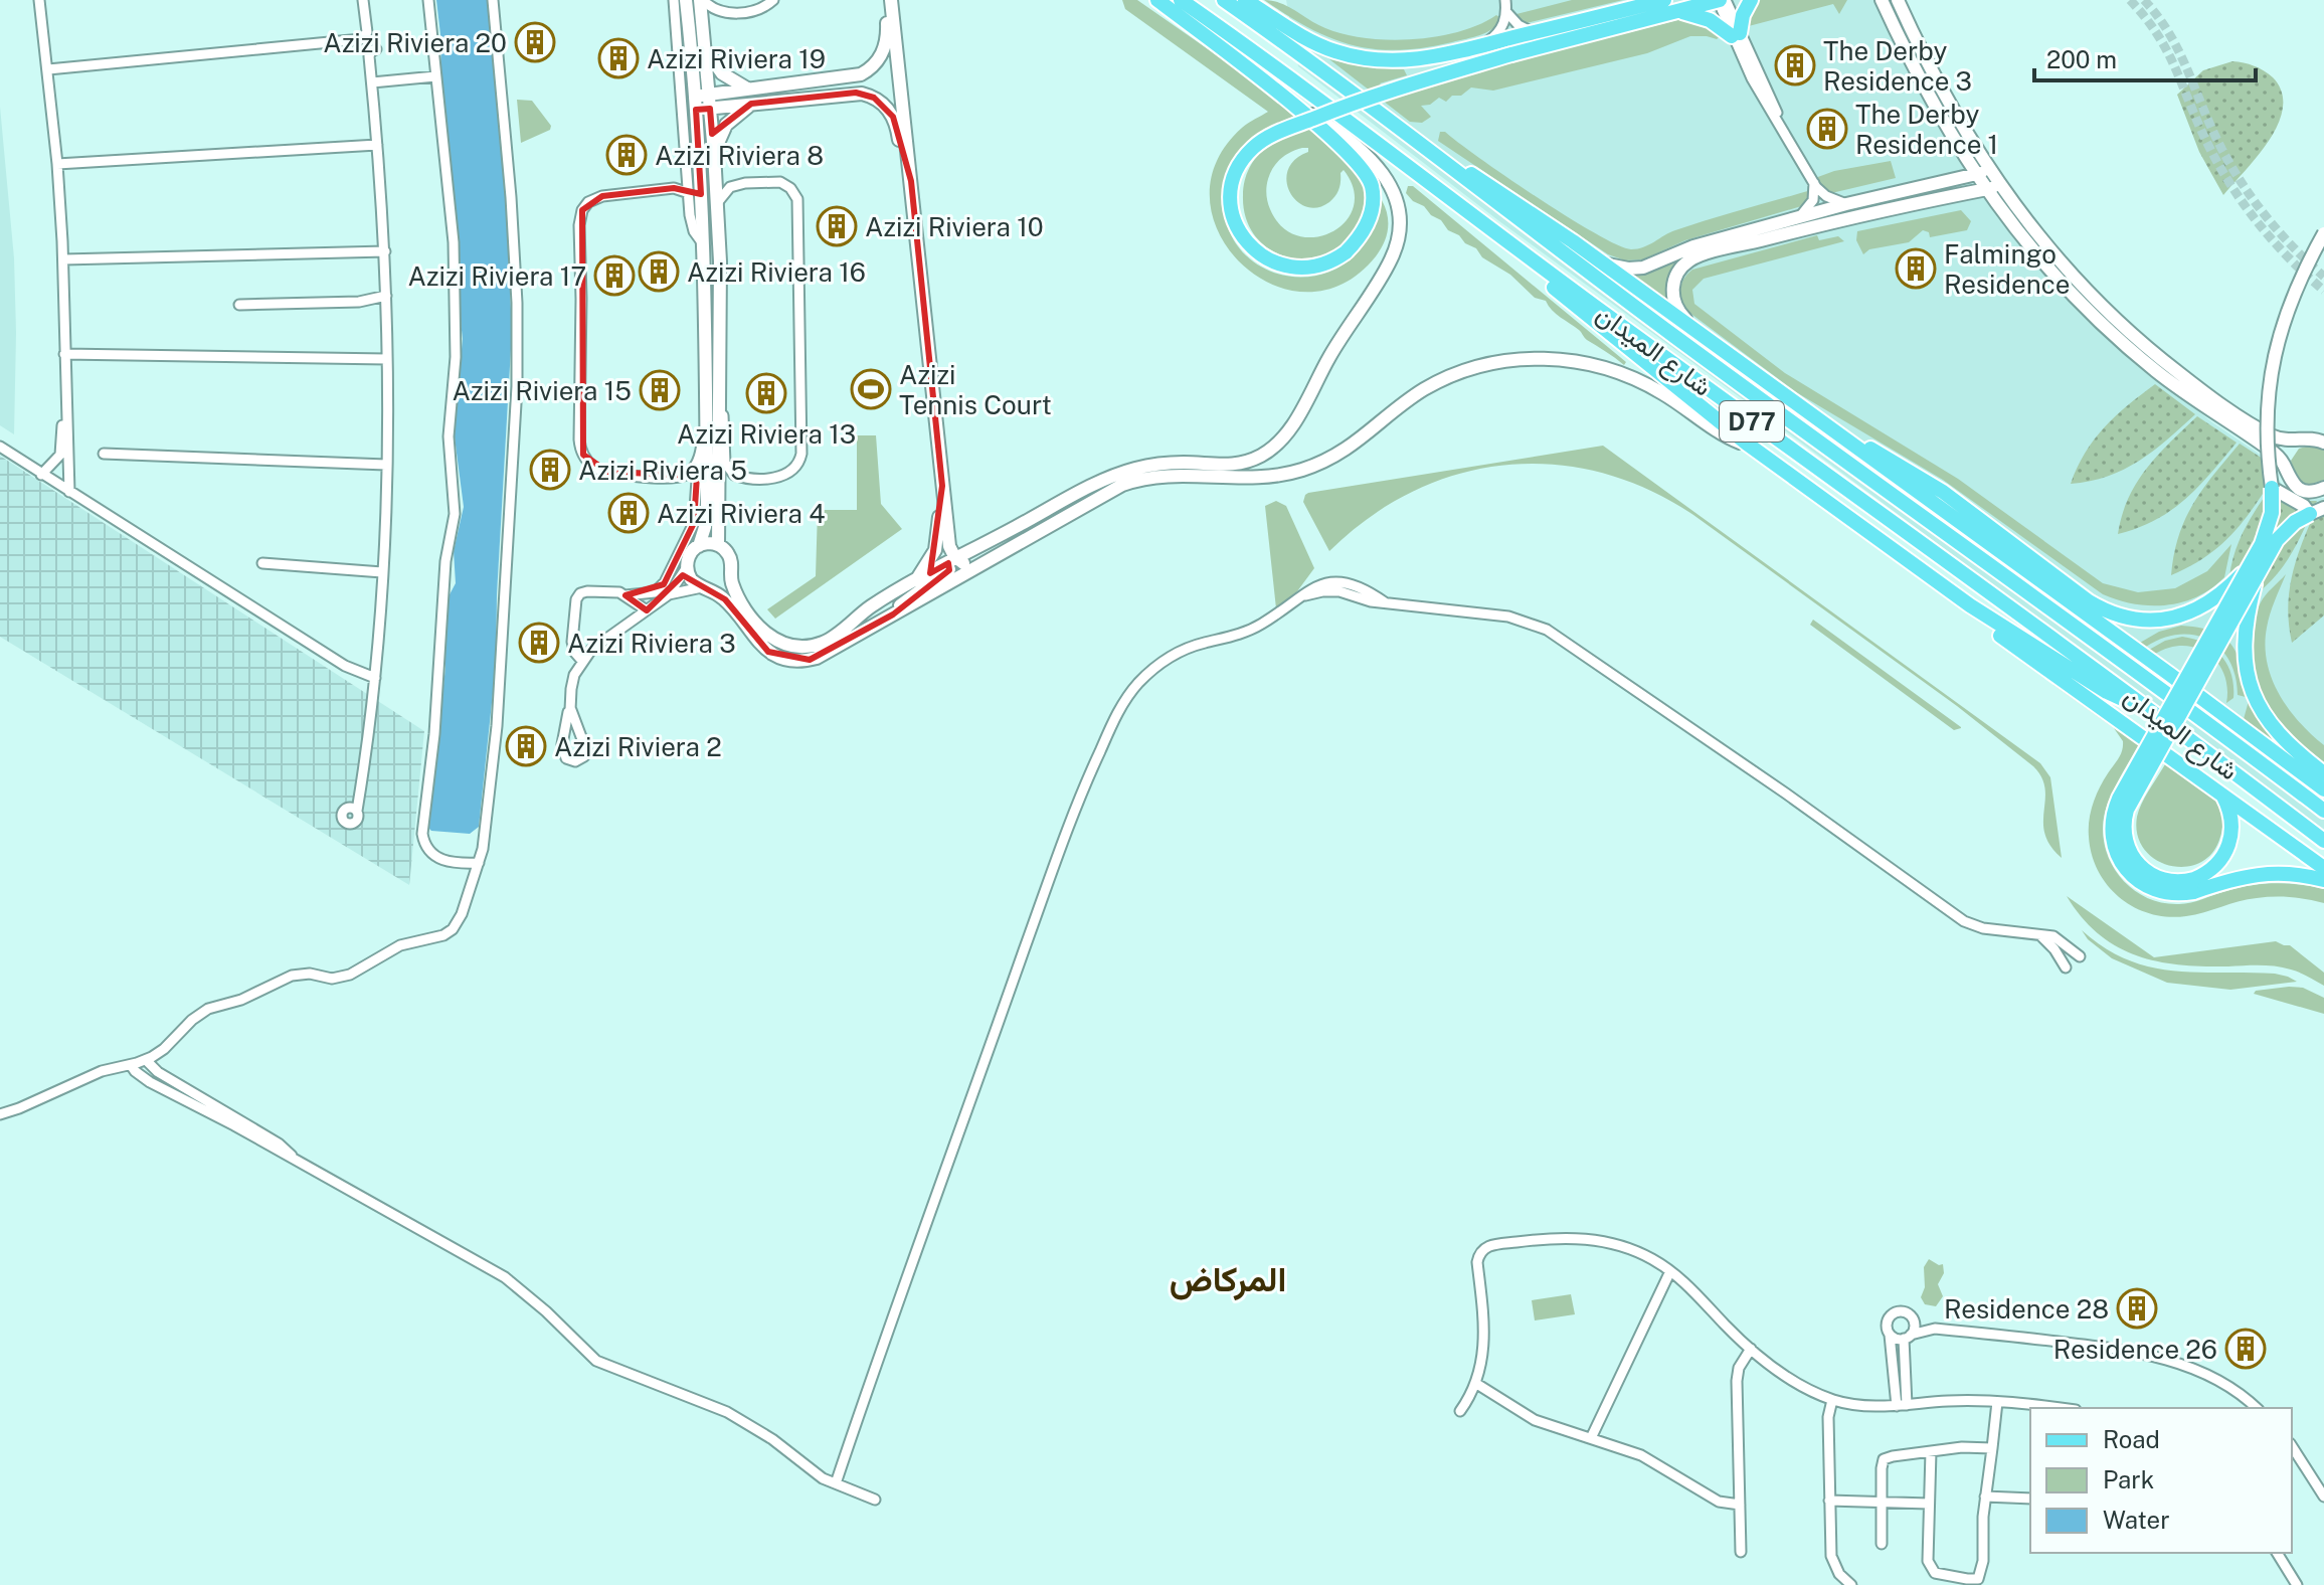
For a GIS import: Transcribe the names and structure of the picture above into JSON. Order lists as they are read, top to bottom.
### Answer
{
  "streets": {
    "main road": ["شارع الميدان", "D77"]
  },
  "districts": ["المركاض"],
  "places": {
    "building": [
      "Azizi Riviera 20",
      "Azizi Riviera 19",
      "The Derby Residence 3",
      "The Derby Residence 1",
      "Azizi Riviera 8",
      "Azizi Riviera 10",
      "Falmingo Residence",
      "Azizi Riviera 16",
      "Azizi Riviera 17",
      "Azizi Riviera 15",
      "Azizi Riviera 13",
      "Azizi Riviera 5",
      "Azizi Riviera 4",
      "Azizi Riviera 3",
      "Azizi Riviera 2",
      "Residence 28",
      "Residence 26"
    ],
    "sports": ["Azizi Tennis Court"]
  },
  "legend": ["Road", "Park", "Water"],
  "scale_bar": "200 m"
}
